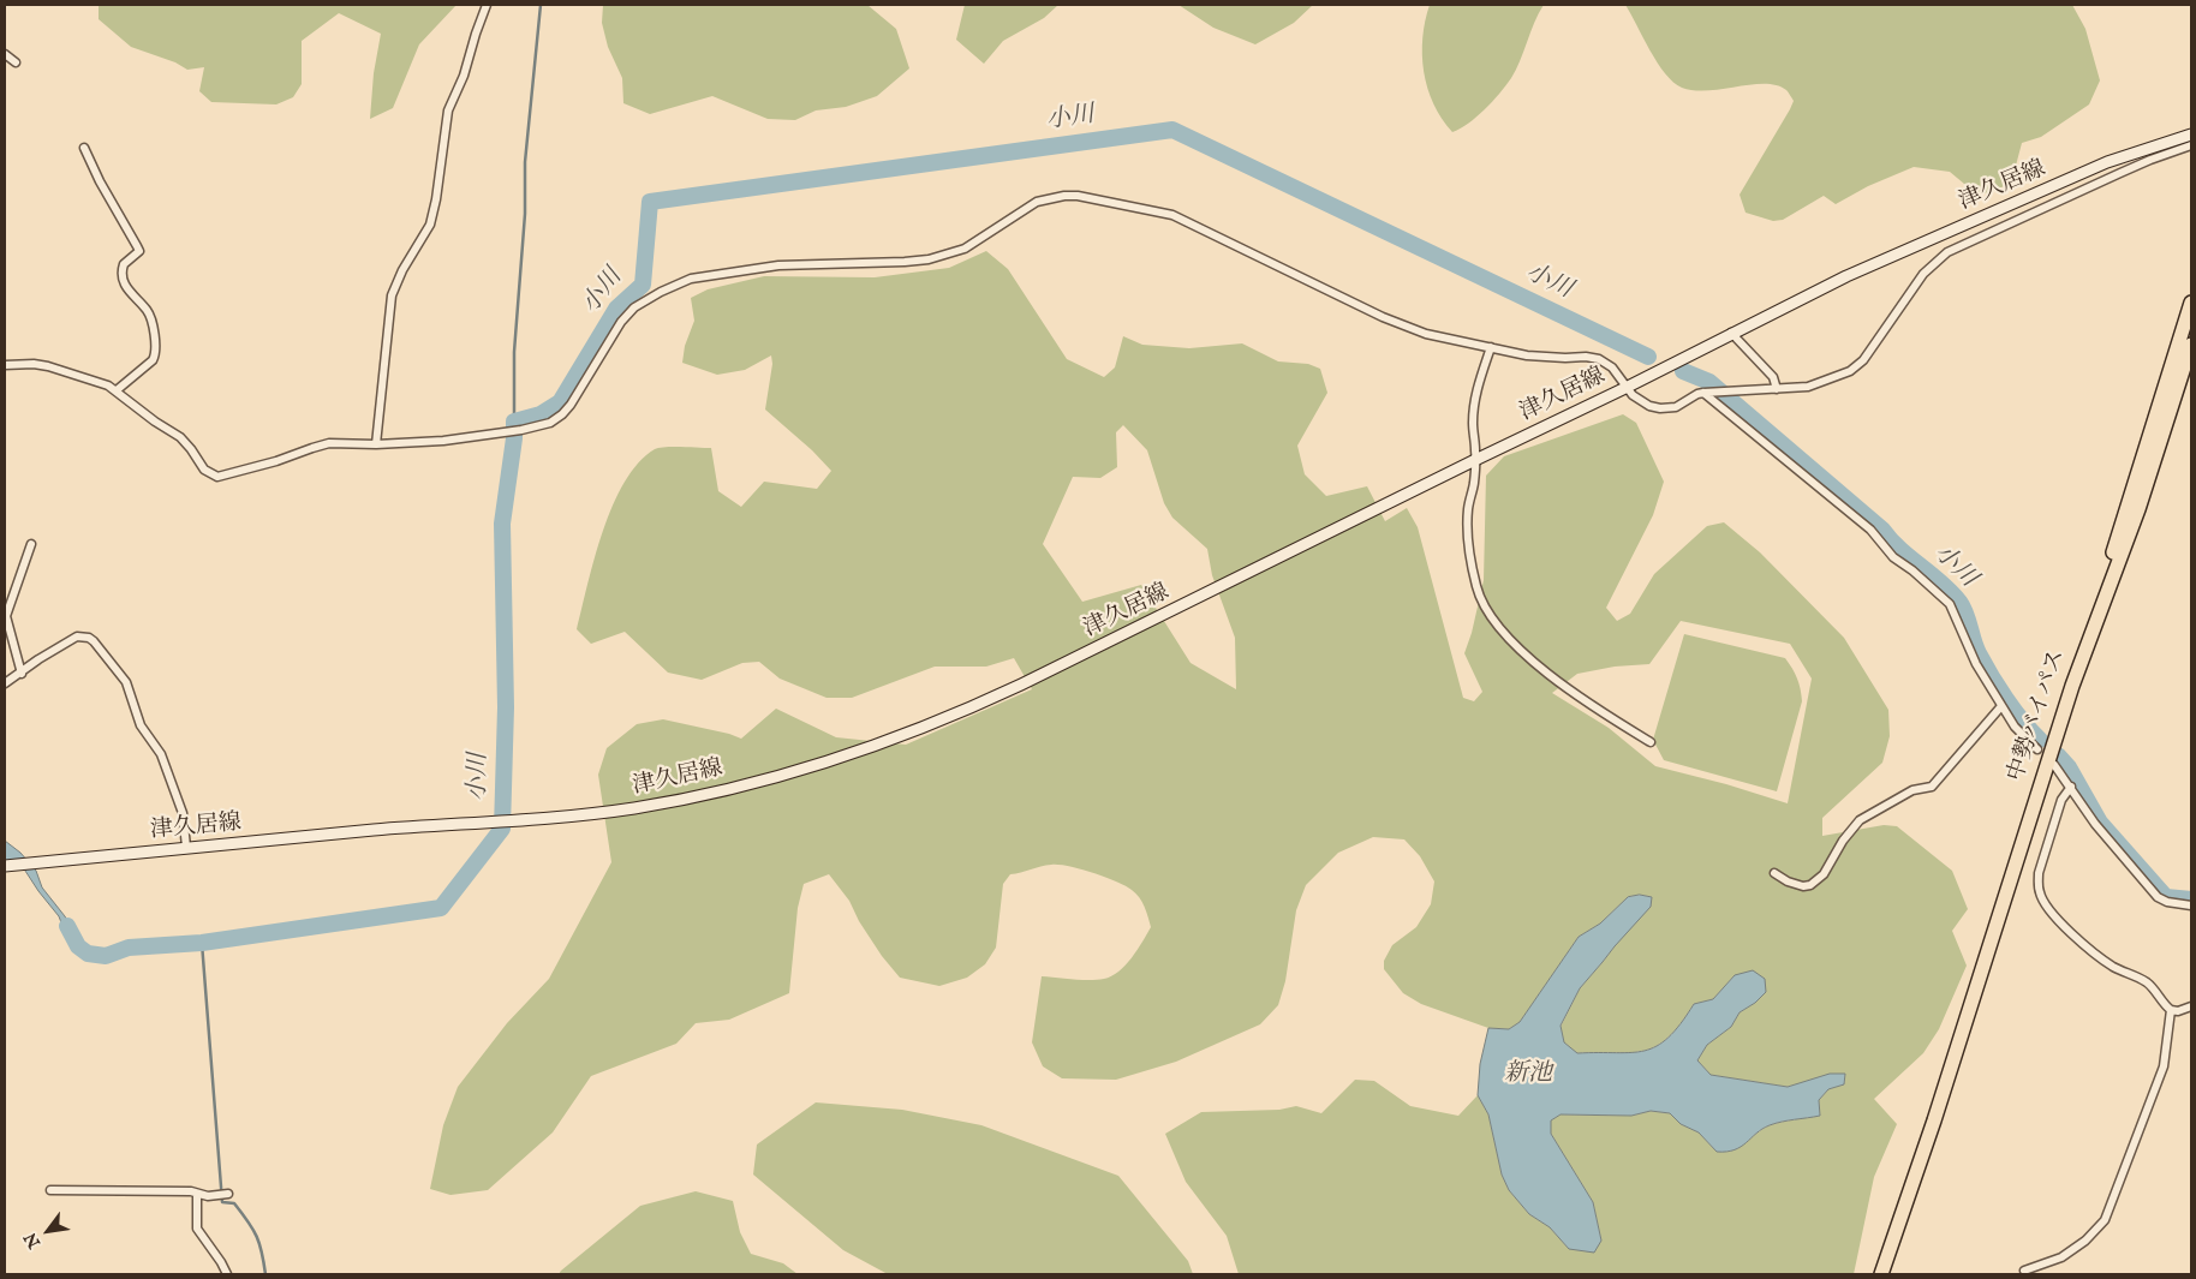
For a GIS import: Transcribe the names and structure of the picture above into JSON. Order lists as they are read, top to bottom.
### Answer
{
  "streets": {
    "highway": ["中勢バイパス"],
    "main road": ["津久居線"]
  },
  "water": ["小川", "新池"],
  "north": "bottom left"
}
